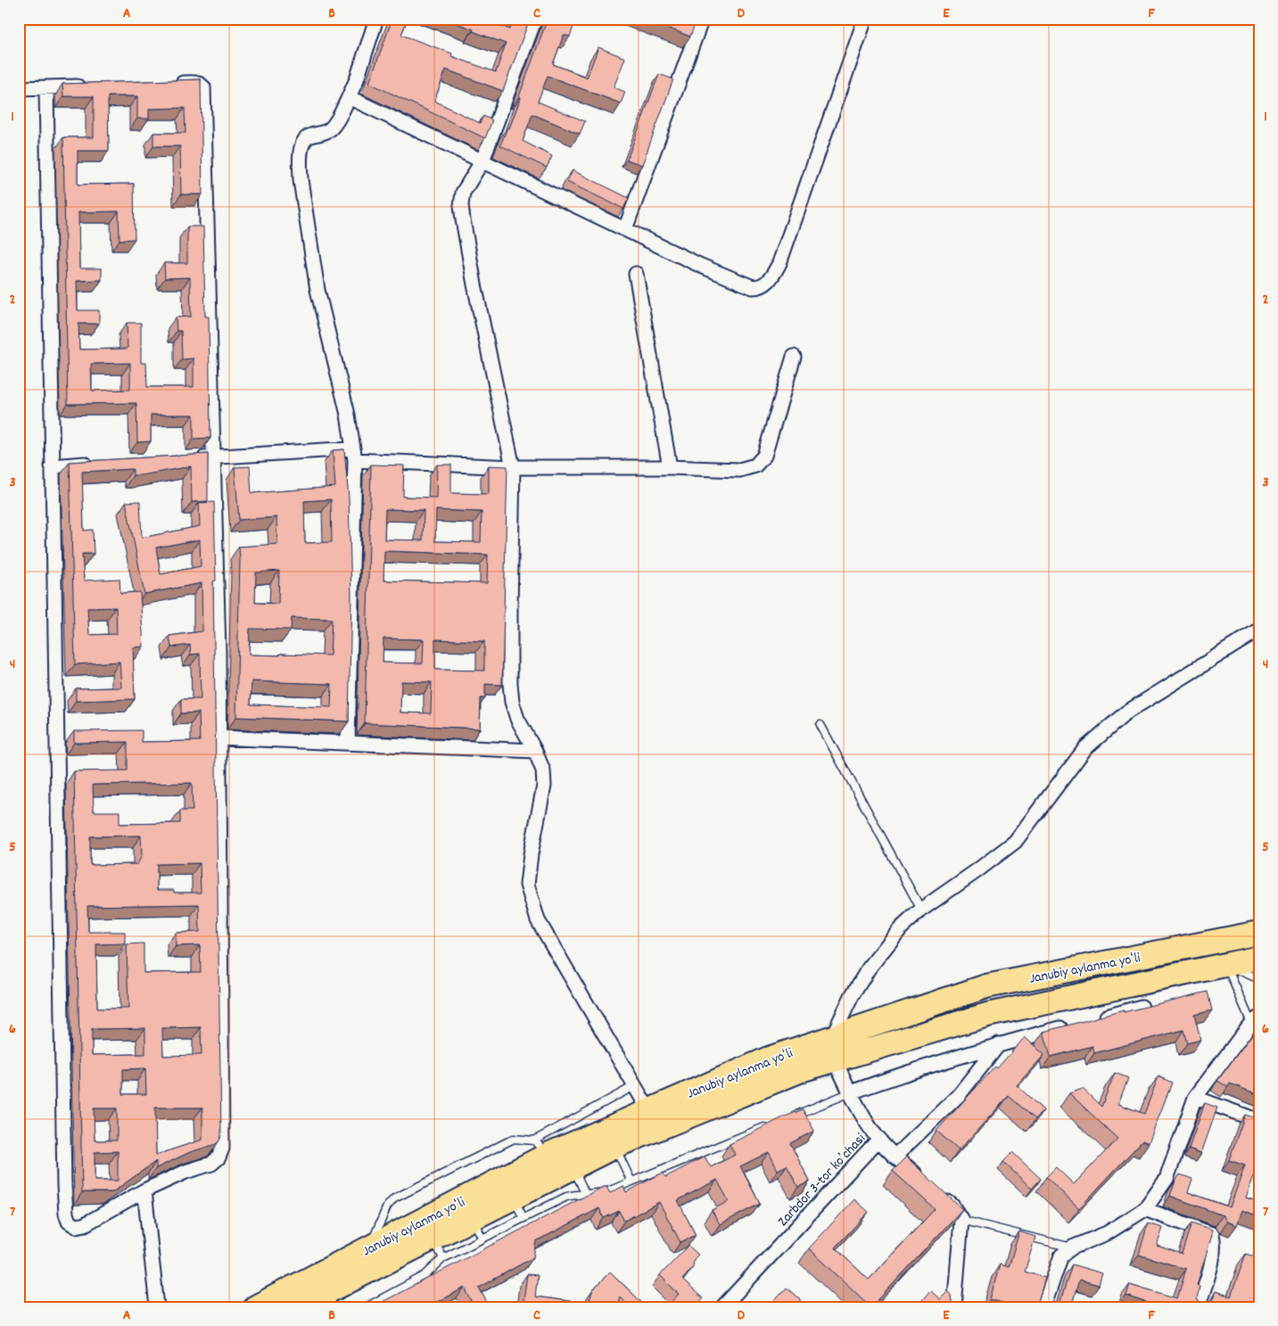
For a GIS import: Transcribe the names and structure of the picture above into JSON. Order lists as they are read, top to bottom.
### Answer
{
  "streets": {
    "highway": ["Janubiy aylanma yoʻli"],
    "street": ["Zarbdor 3-tor koʼchasi"]
  },
  "crossings": [
    ["Janubiy aylanma yoʻli", "Zarbdor 3-tor koʼchasi"]
  ],
  "grid": {
    "columns": [
      "A",
      "B",
      "C",
      "D",
      "E",
      "F"
    ],
    "rows": [
      "1",
      "2",
      "3",
      "4",
      "5",
      "6",
      "7"
    ]
  }
}
